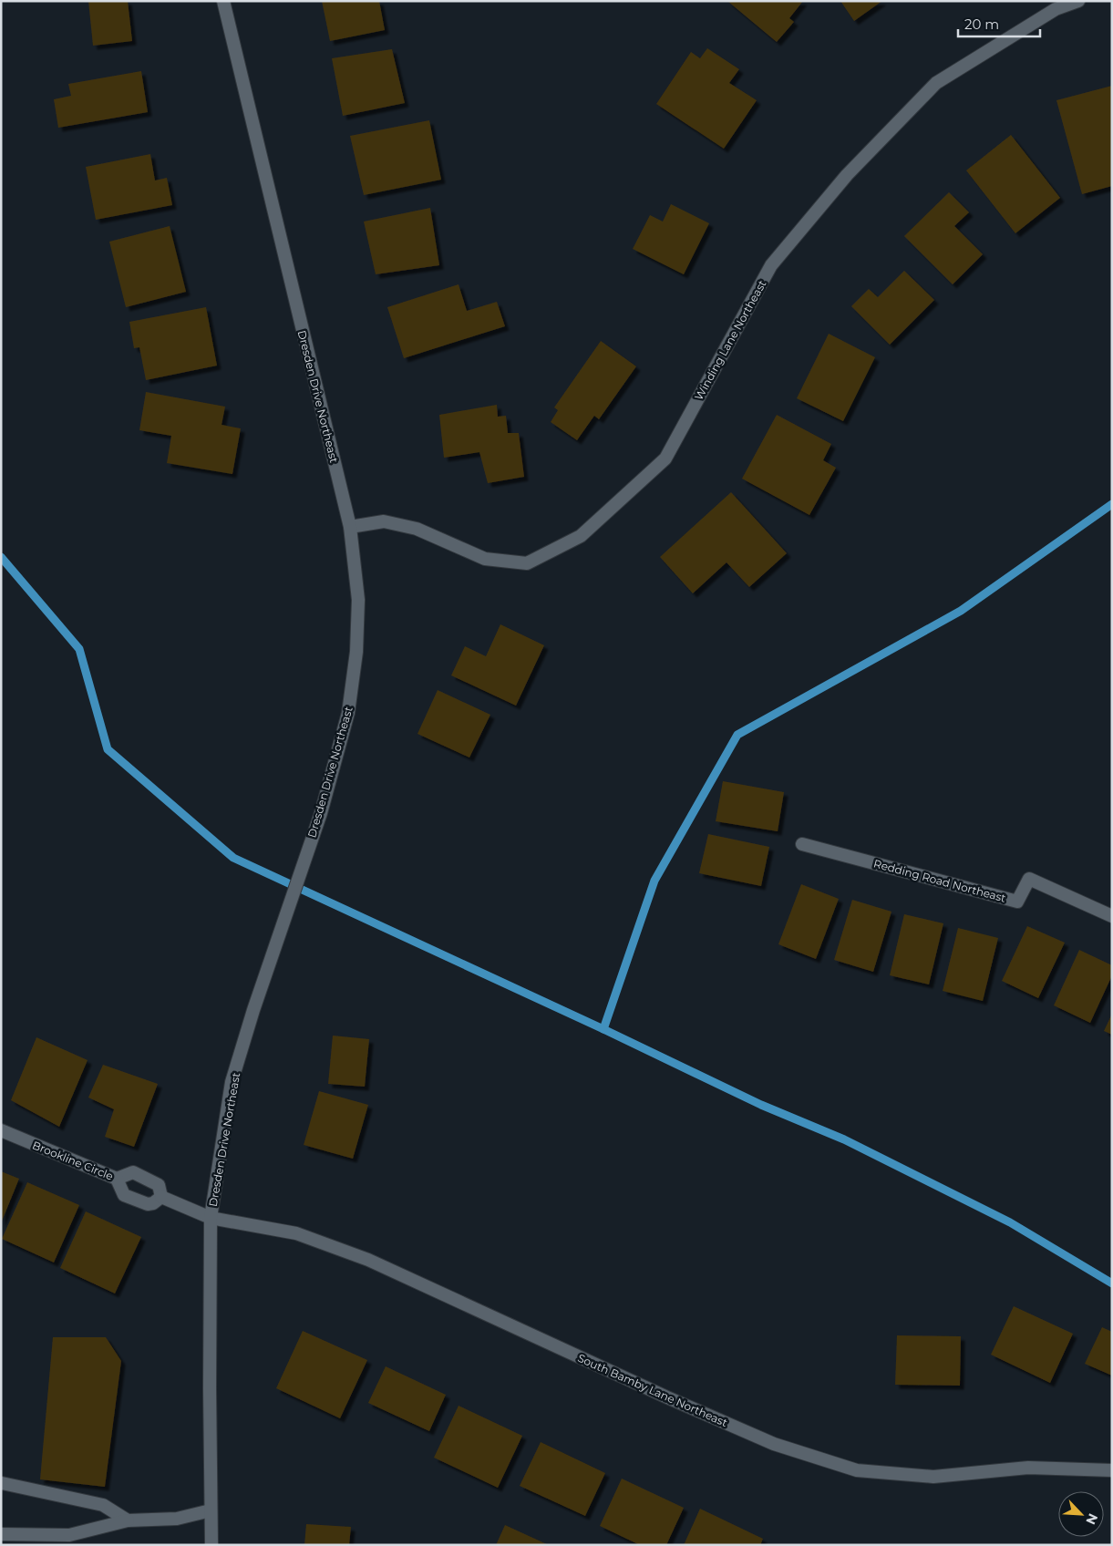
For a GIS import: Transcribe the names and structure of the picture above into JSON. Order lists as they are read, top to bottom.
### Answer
{
  "streets": {
    "street": [
      "Winding Lane Northeast",
      "Dresden Drive Northeast",
      "Redding Road Northeast",
      "Brookline Circle",
      "South Bamby Lane Northeast"
    ]
  },
  "crossings": [
    ["Winding Lane Northeast", "Dresden Drive Northeast"],
    ["Dresden Drive Northeast", "South Bamby Lane Northeast"]
  ],
  "scale_bar": "20 m",
  "north": "bottom right"
}
